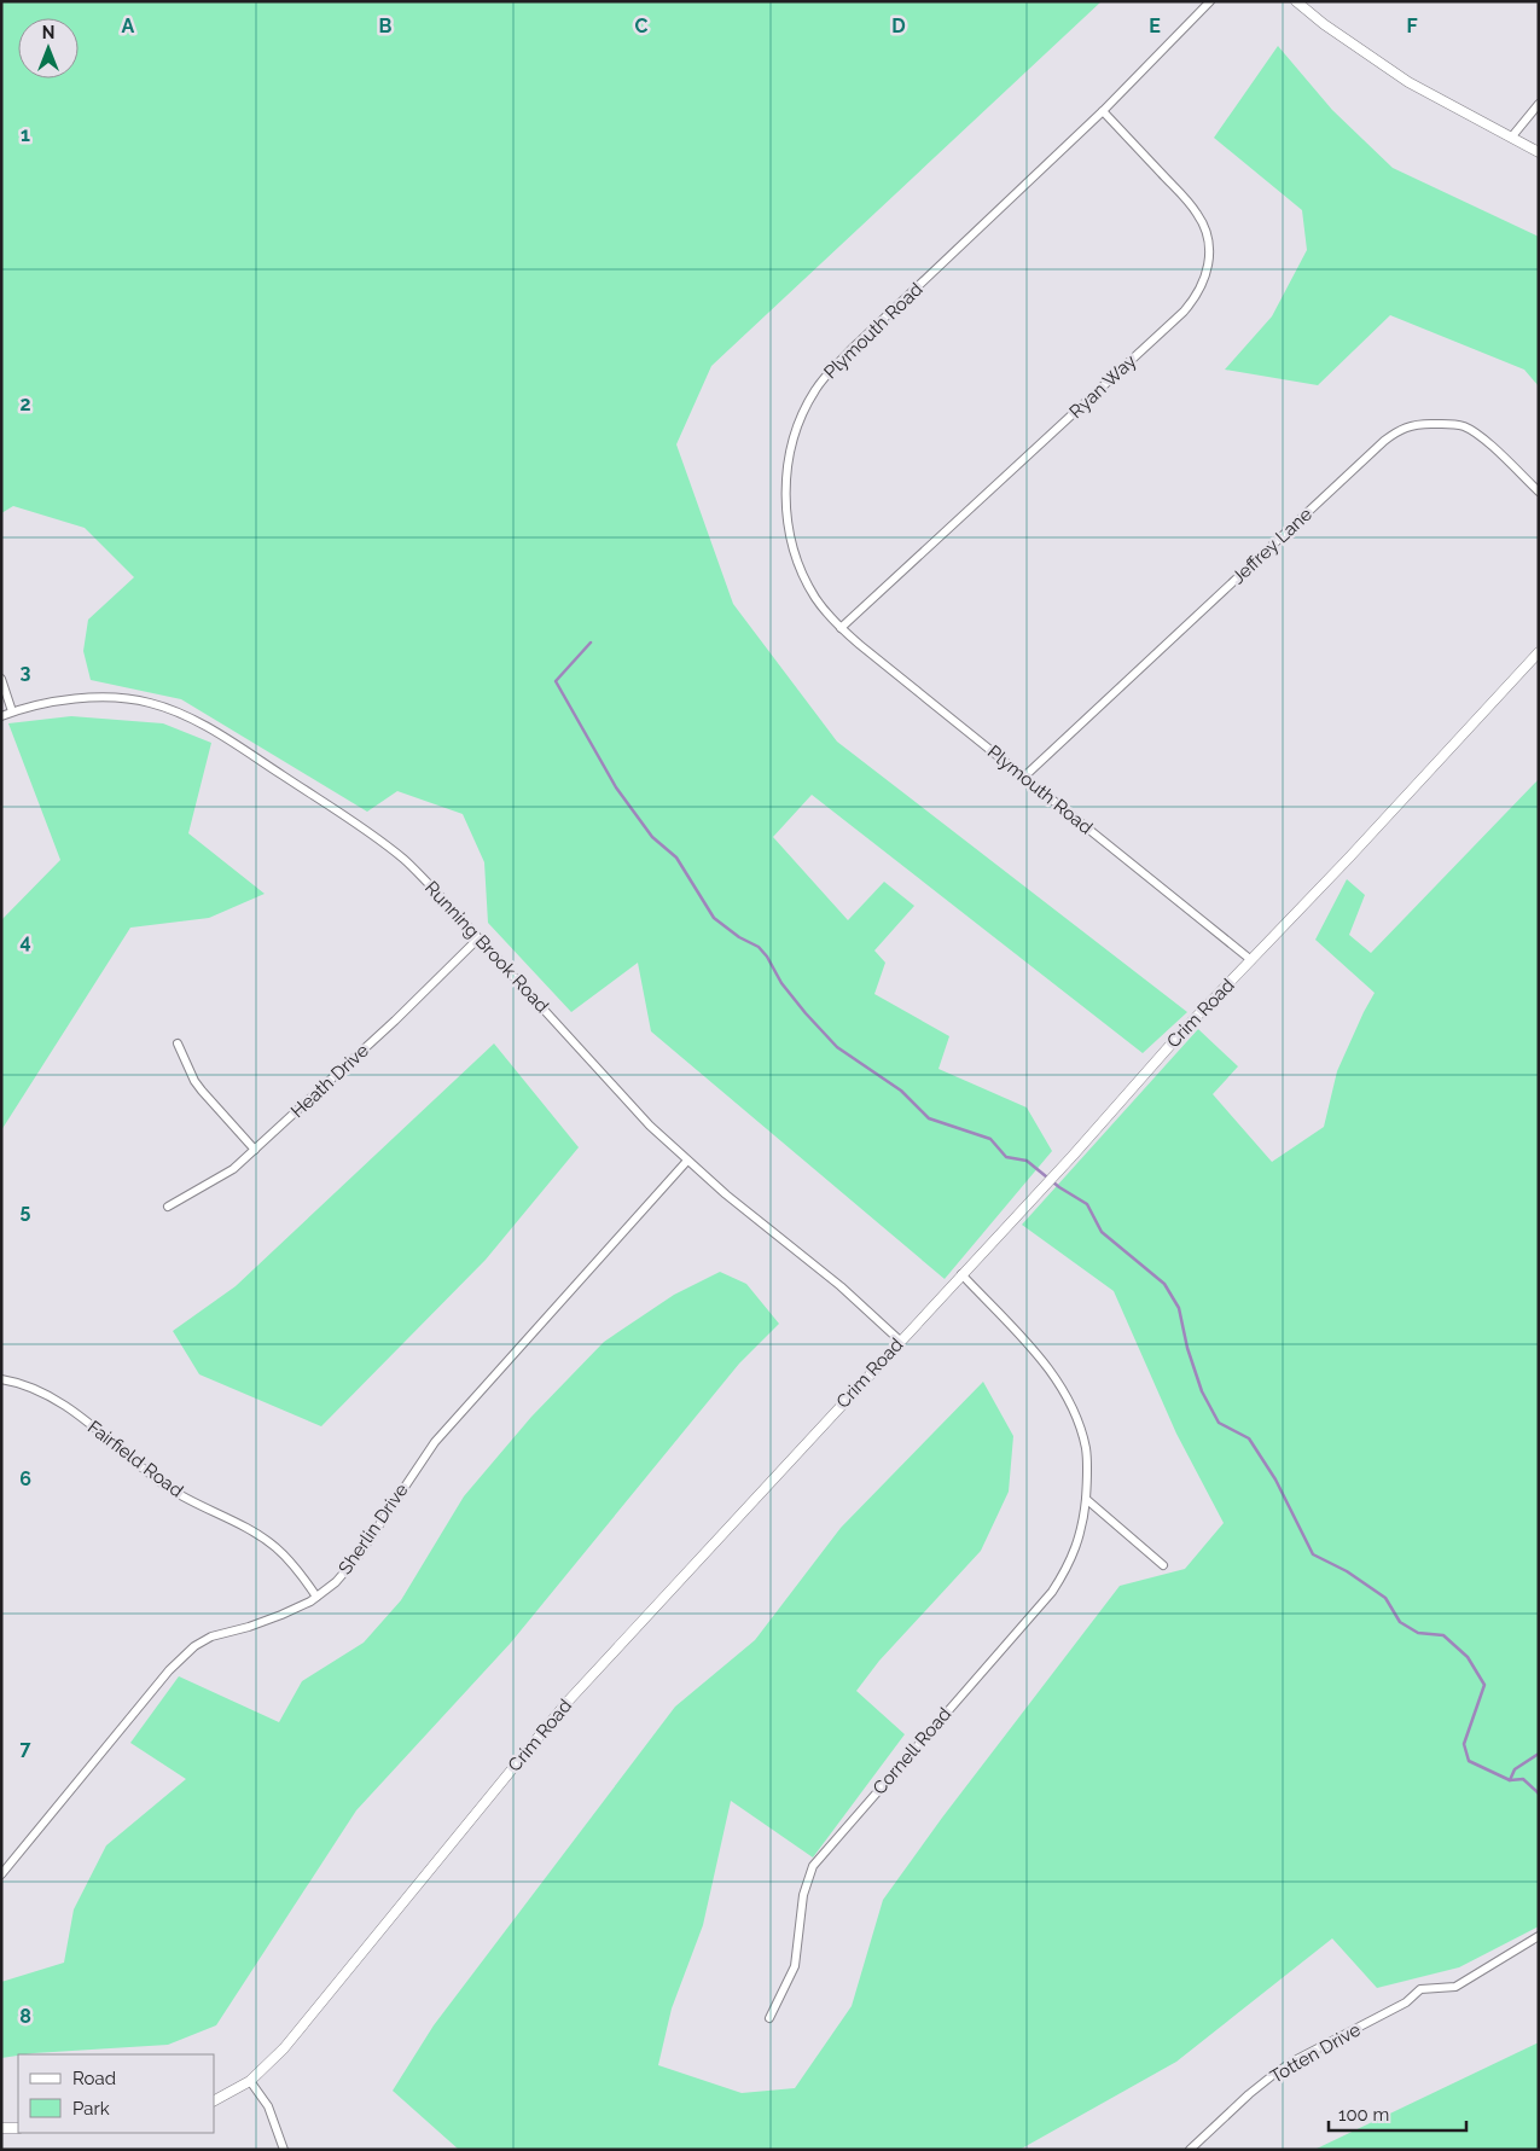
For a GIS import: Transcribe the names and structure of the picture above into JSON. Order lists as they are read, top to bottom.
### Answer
{
  "streets": {
    "street": [
      "Plymouth Road",
      "Ryan Way",
      "Jeffrey Lane",
      "Running Brook Road",
      "Crim Road",
      "Heath Drive",
      "Fairfield Road",
      "Sherlin Drive",
      "Cornell Road",
      "Totten Drive"
    ]
  },
  "crossings": [
    ["Plymouth Road", "Ryan Way"],
    ["Plymouth Road", "Jeffrey Lane"],
    ["Plymouth Road", "Crim Road"],
    ["Running Brook Road", "Crim Road"],
    ["Running Brook Road", "Heath Drive"],
    ["Running Brook Road", "Sherlin Drive"],
    ["Crim Road", "Cornell Road"],
    ["Fairfield Road", "Sherlin Drive"]
  ],
  "legend": ["Road", "Park"],
  "scale_bar": "100 m",
  "north": "top",
  "grid": {
    "columns": [
      "A",
      "B",
      "C",
      "D",
      "E",
      "F"
    ],
    "rows": [
      "1",
      "2",
      "3",
      "4",
      "5",
      "6",
      "7",
      "8"
    ]
  }
}
